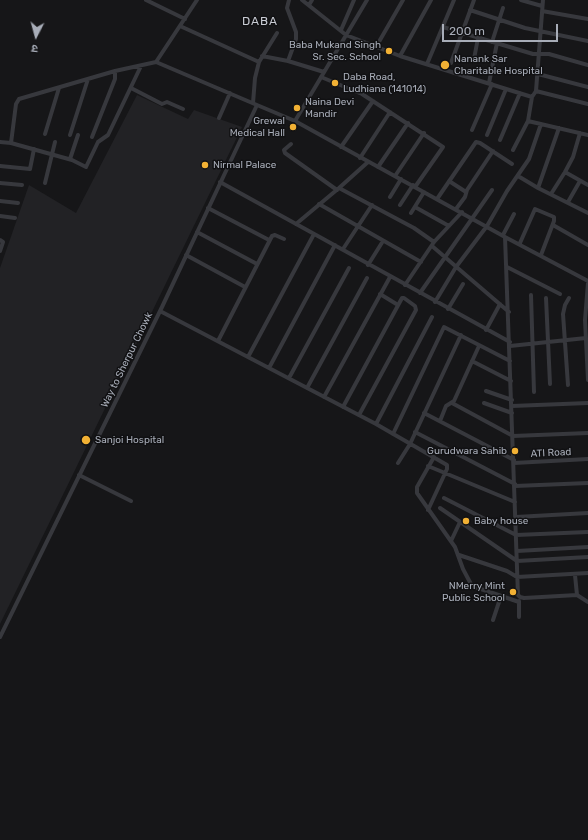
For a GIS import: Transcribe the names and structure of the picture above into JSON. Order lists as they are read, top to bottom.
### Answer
{
  "streets": {
    "street": ["Way to Sherpur Chowk", "ATI Road"]
  },
  "districts": ["DABA"],
  "places": [
    "Baba Mukand Singh Sr. Sec. School",
    "Nanank Sar Charitable Hospital",
    "Daba Road, Ludhiana (141014)",
    "Naina Devi Mandir",
    "Grewal Medical Hall",
    "Nirmal Palace",
    "Sanjoi Hospital",
    "Gurudwara Sahib",
    "Baby house",
    "NMerry Mint Public School"
  ],
  "scale_bar": "200 m",
  "north": "bottom"
}
